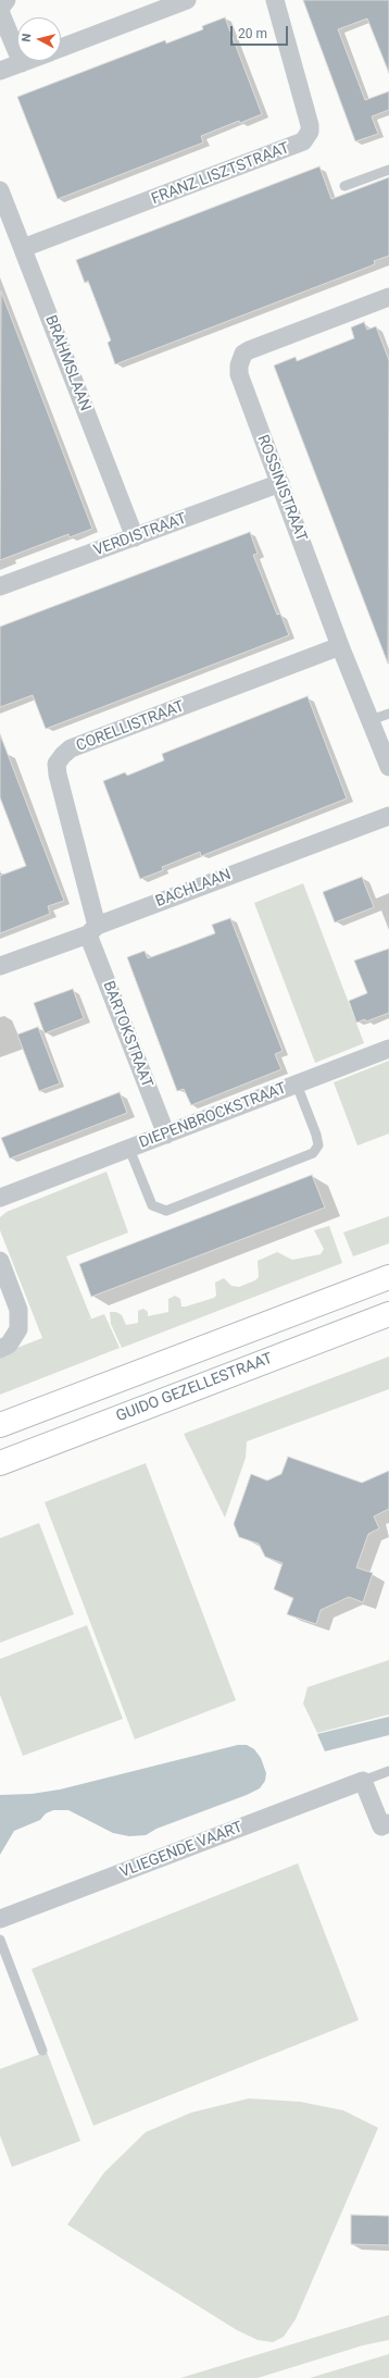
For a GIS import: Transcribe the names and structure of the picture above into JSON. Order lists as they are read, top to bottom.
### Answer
{
  "streets": {
    "main road": ["GUIDO GEZELLESTRAAT"],
    "street": [
      "FRANZ LISZTSTRAAT",
      "BRAHMSLAAN",
      "ROSSINISTRAAT",
      "VERDISTRAAT",
      "CORELLISTRAAT",
      "BACHLAAN",
      "BARTOKSTRAAT",
      "DIEPENBROCKSTRAAT",
      "VLIEGENDE VAART"
    ]
  },
  "crossings": [
    ["FRANZ LISZTSTRAAT", "BRAHMSLAAN"],
    ["BRAHMSLAAN", "VERDISTRAAT"],
    ["ROSSINISTRAAT", "VERDISTRAAT"],
    ["ROSSINISTRAAT", "CORELLISTRAAT"],
    ["CORELLISTRAAT", "BACHLAAN"],
    ["CORELLISTRAAT", "BARTOKSTRAAT"],
    ["BACHLAAN", "BARTOKSTRAAT"],
    ["BARTOKSTRAAT", "DIEPENBROCKSTRAAT"]
  ],
  "scale_bar": "20 m",
  "north": "left"
}
